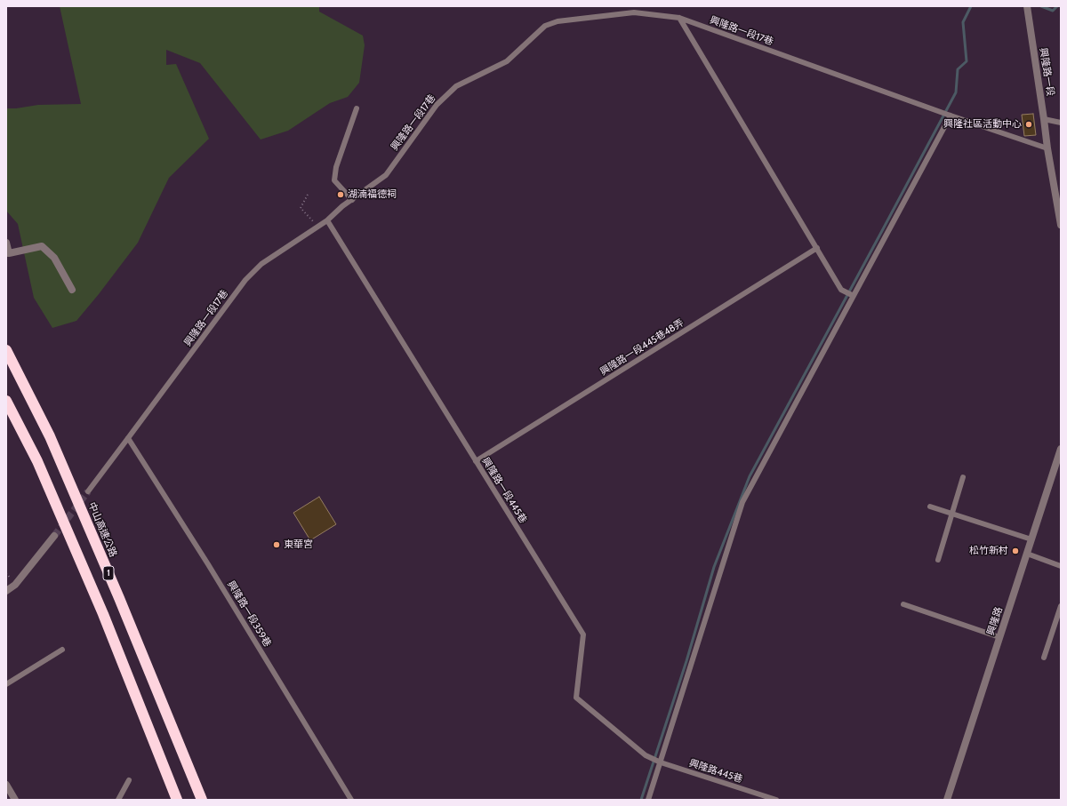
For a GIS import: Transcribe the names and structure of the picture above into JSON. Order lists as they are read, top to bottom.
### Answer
{
  "streets": {
    "highway": ["中山高速公路", "1"],
    "street": ["興隆路一段", "興隆路"],
    "lane": [
      "興隆路一段17巷",
      "興隆路一段445巷48弄",
      "興隆路一段445巷",
      "興隆路一段359巷",
      "興隆路445巷"
    ]
  },
  "crossings": [
    ["興隆路一段17巷", "興隆路一段"],
    ["興隆路一段17巷", "興隆路一段445巷"],
    ["興隆路一段17巷", "興隆路一段359巷"],
    ["興隆路一段445巷48弄", "興隆路一段445巷"],
    ["興隆路一段445巷", "興隆路445巷"]
  ],
  "places": [
    "興隆社區活動中心",
    "湖湳福德祠",
    "東華宮",
    "松竹新村"
  ]
}
